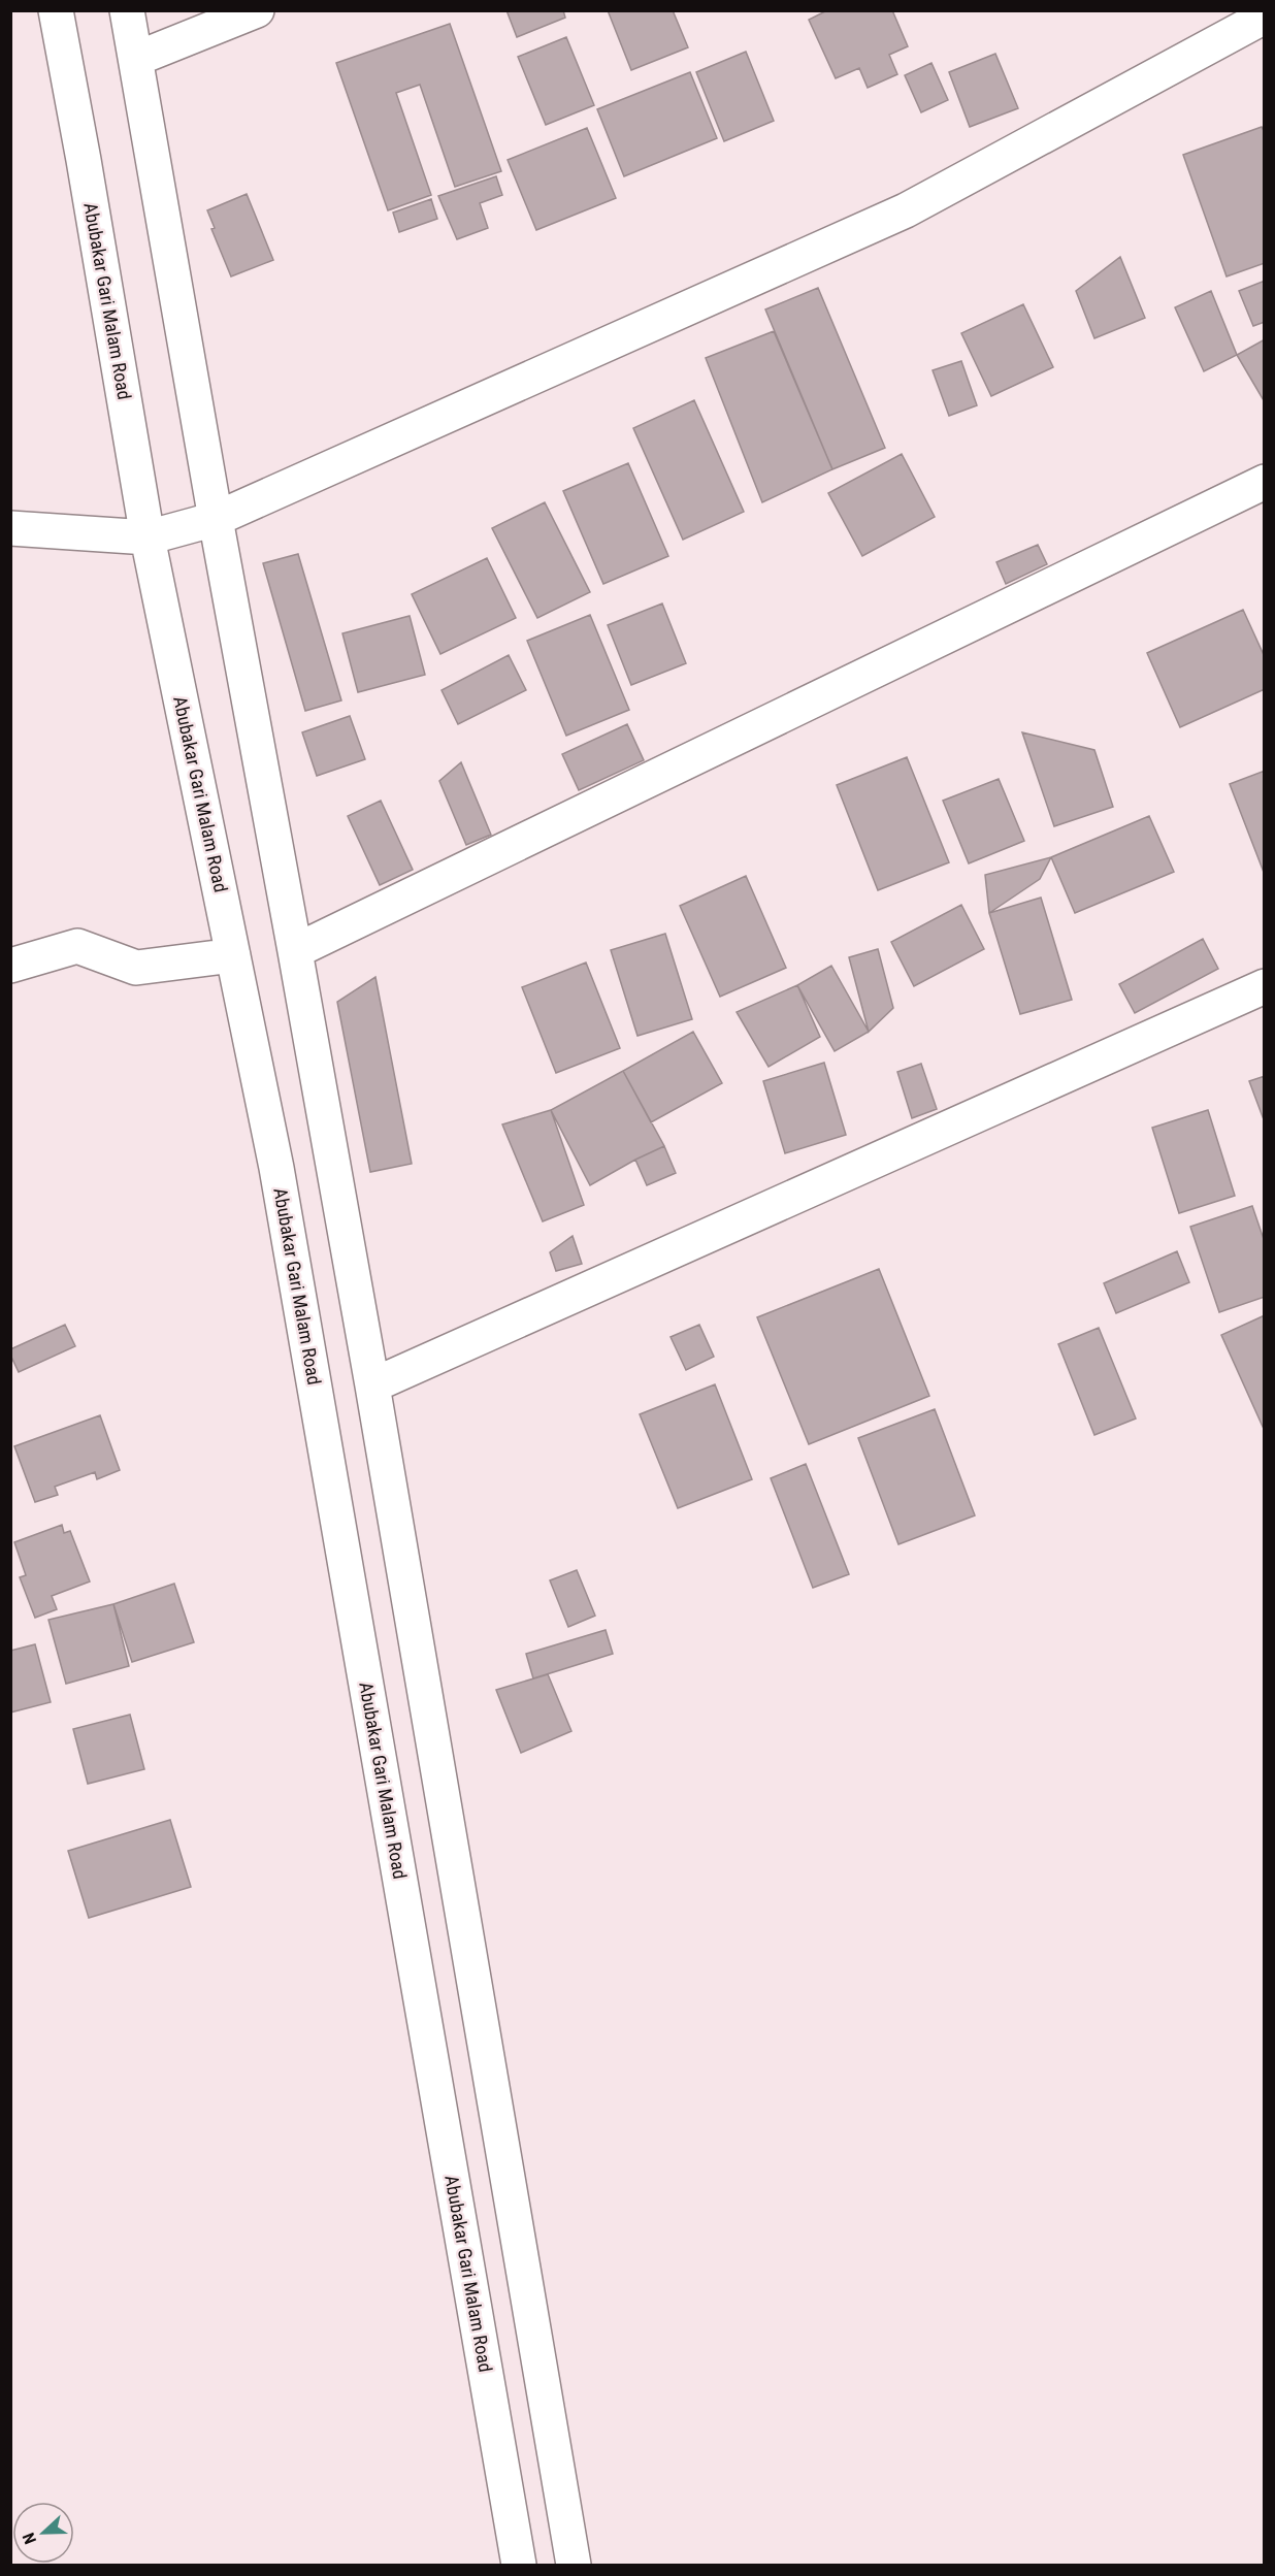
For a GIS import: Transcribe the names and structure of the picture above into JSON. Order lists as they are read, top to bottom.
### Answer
{
  "streets": {
    "street": ["Abubakar Gari Malam Road"]
  },
  "north": "left"
}
